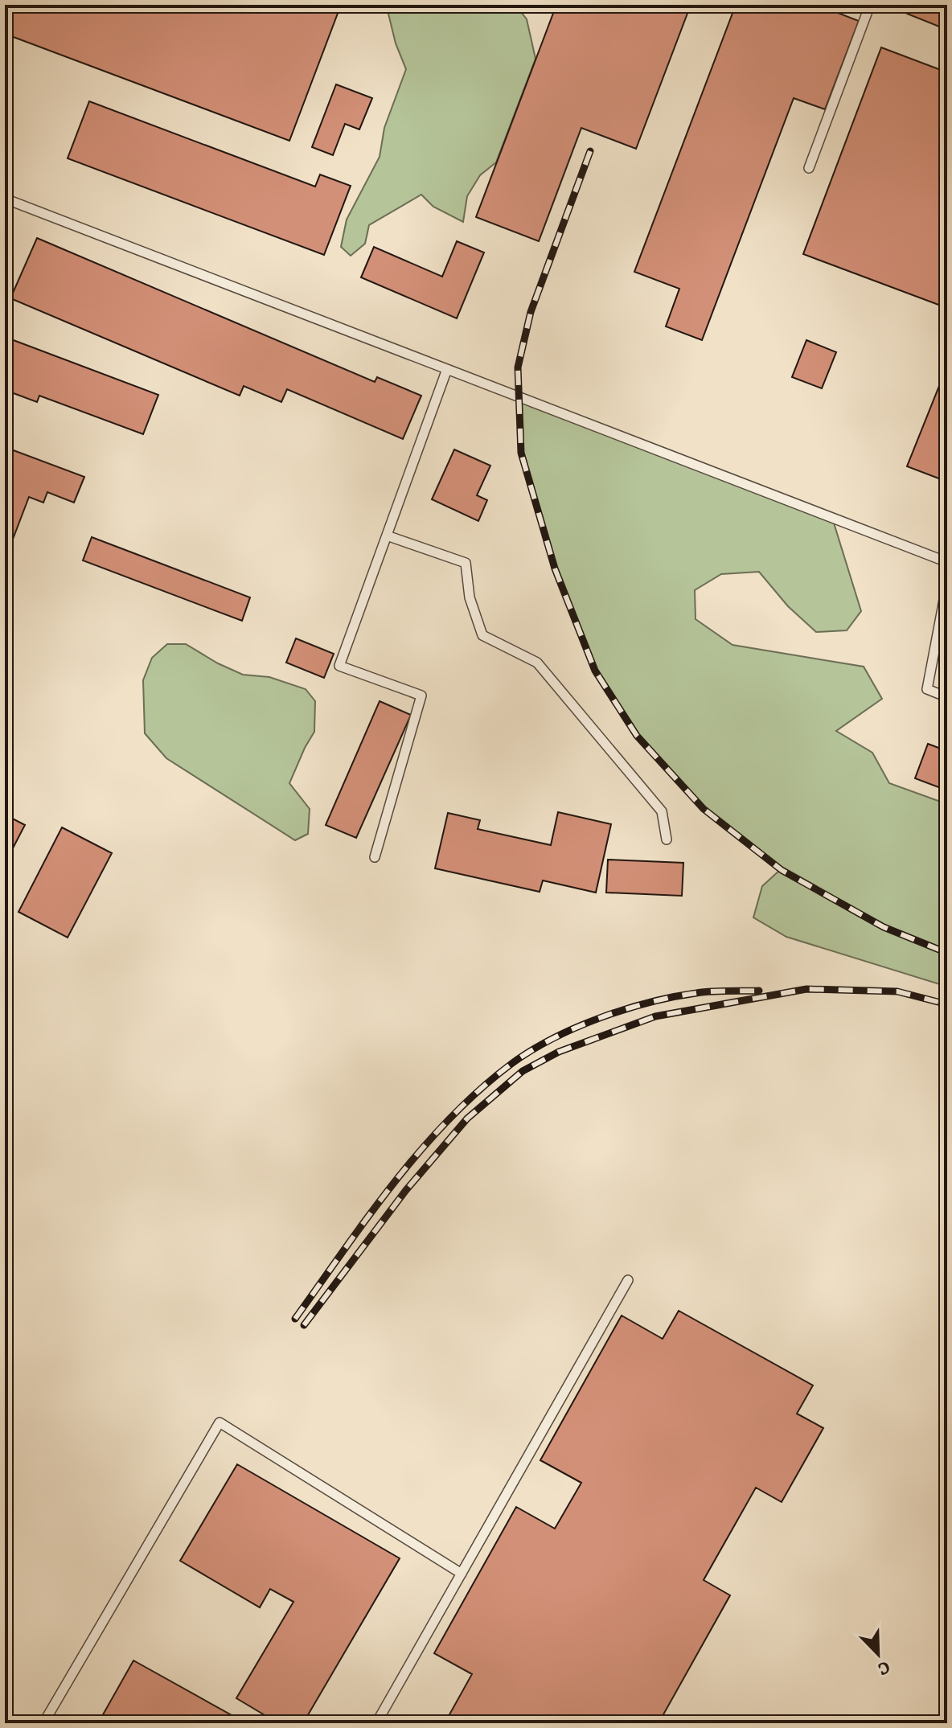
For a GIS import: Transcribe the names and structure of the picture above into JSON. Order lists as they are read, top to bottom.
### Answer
{
  "north": "bottom right"
}
